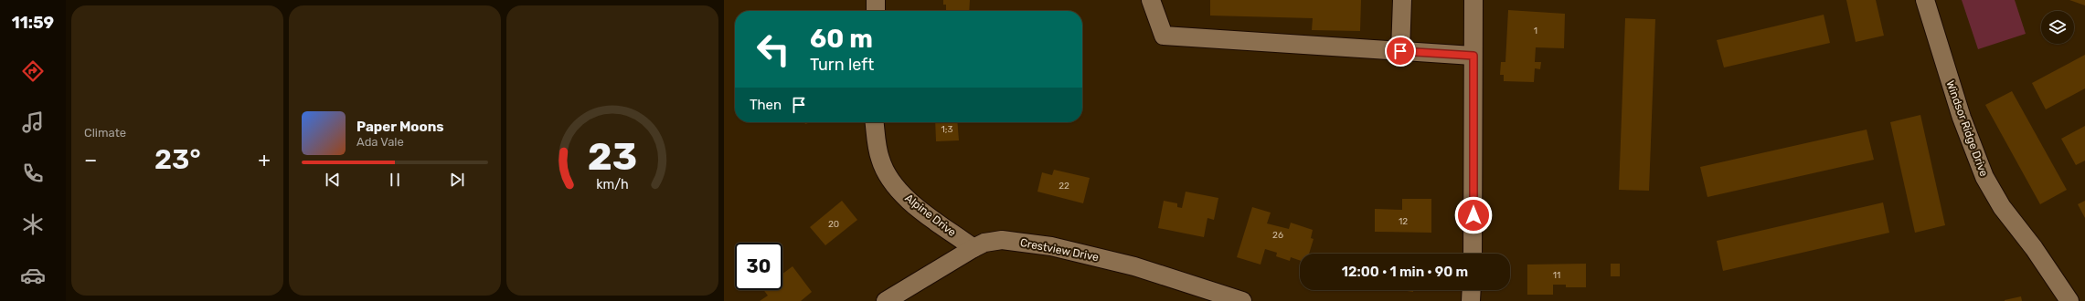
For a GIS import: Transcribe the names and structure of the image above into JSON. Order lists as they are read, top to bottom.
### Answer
{
  "streets": {
    "street": ["Windsor Ridge Drive", "Alpine Drive", "Crestview Drive"]
  },
  "crossings": [
    ["Alpine Drive", "Crestview Drive"]
  ],
  "house_numbers": [
    "1",
    "1;3",
    "22",
    "12",
    "20",
    "26",
    "11"
  ],
  "page": {
    "tabs": "11:59",
    "tile": "Climate",
    "turn": ["60 m", "Turn left"],
    "then": "Then",
    "song": ["Paper Moons", "Ada Vale"],
    "heat": ["−", "23°", "+"],
    "limit": "30",
    "trip": "12:00 · 1 min · 90 m",
    "gauge": ["23", "km/h"]
  }
}
